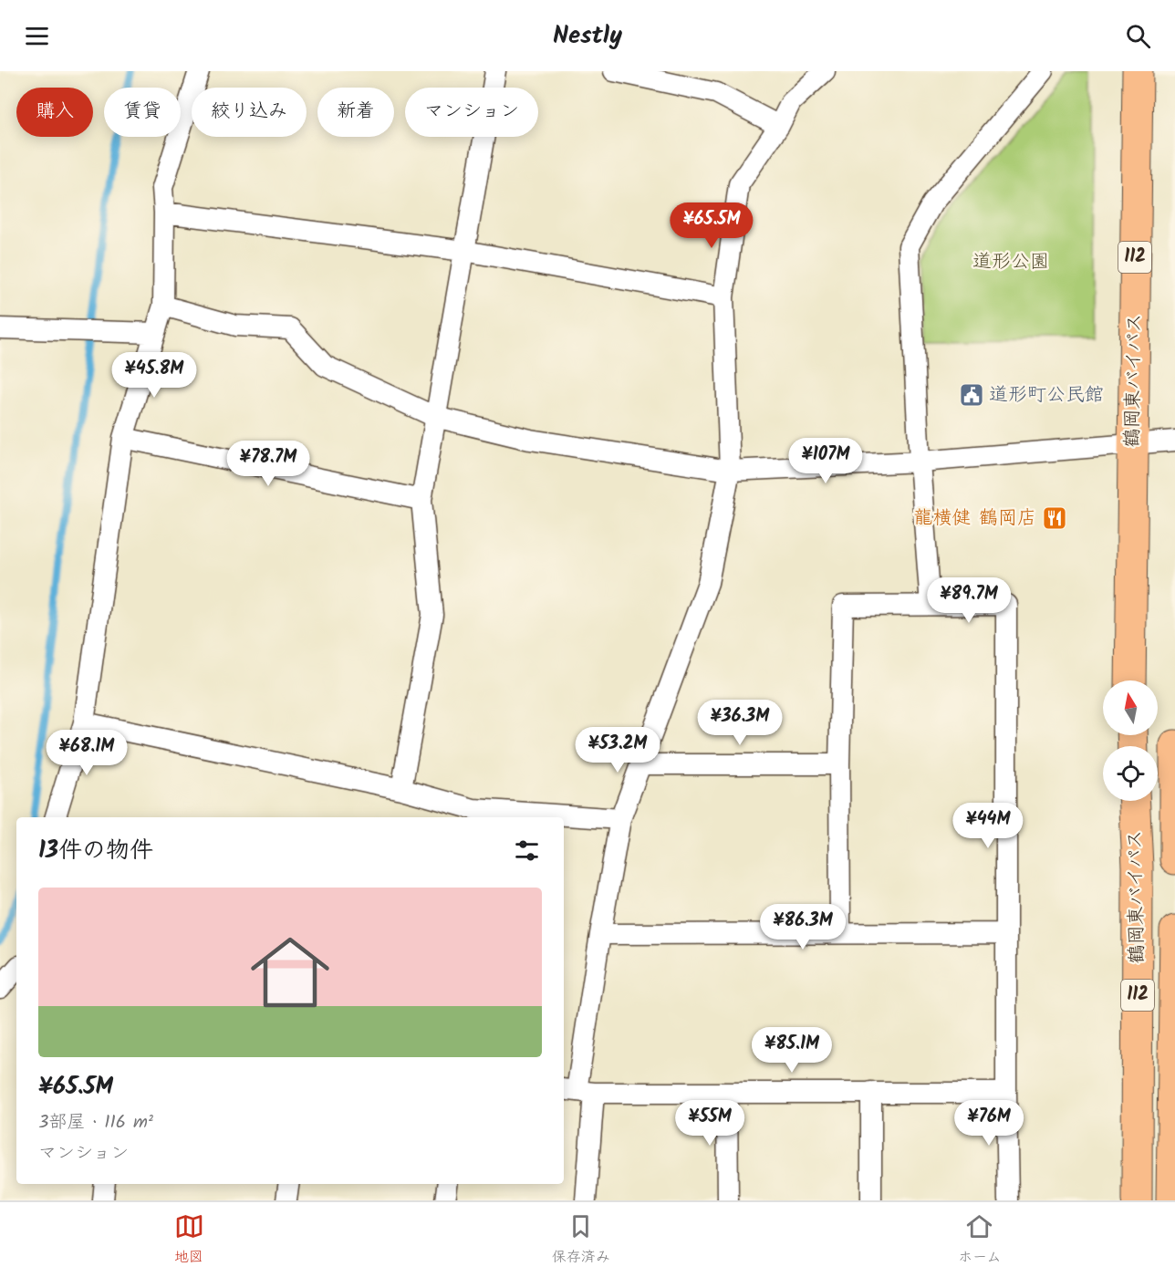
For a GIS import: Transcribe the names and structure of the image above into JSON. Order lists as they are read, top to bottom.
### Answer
{
  "streets": {
    "highway": ["112", "鶴岡東バイパス"]
  },
  "parks": ["道形公園"],
  "places": {
    "public building": ["道形町公民館"],
    "restaurant": ["龍横健 鶴岡店"]
  },
  "north": "top",
  "page": {
    "header": "Nestly",
    "chip": [
      "購入",
      "賃貸",
      "絞り込み",
      "新着",
      "マンション"
    ],
    "price": [
      "¥65.5M",
      "¥45.8M",
      "¥107M",
      "¥78.7M",
      "¥89.7M",
      "¥36.3M",
      "¥53.2M",
      "¥68.1M",
      "¥44M",
      "¥86.3M",
      "¥85.1M",
      "¥55M",
      "¥76M"
    ],
    "heading": "13件の物件",
    "list": [
      {
        "name": "¥65.5M",
        "note": "3部屋 · 116 m² · マンション"
      }
    ],
    "tabs": ["地図", "保存済み", "ホーム"]
  }
}
